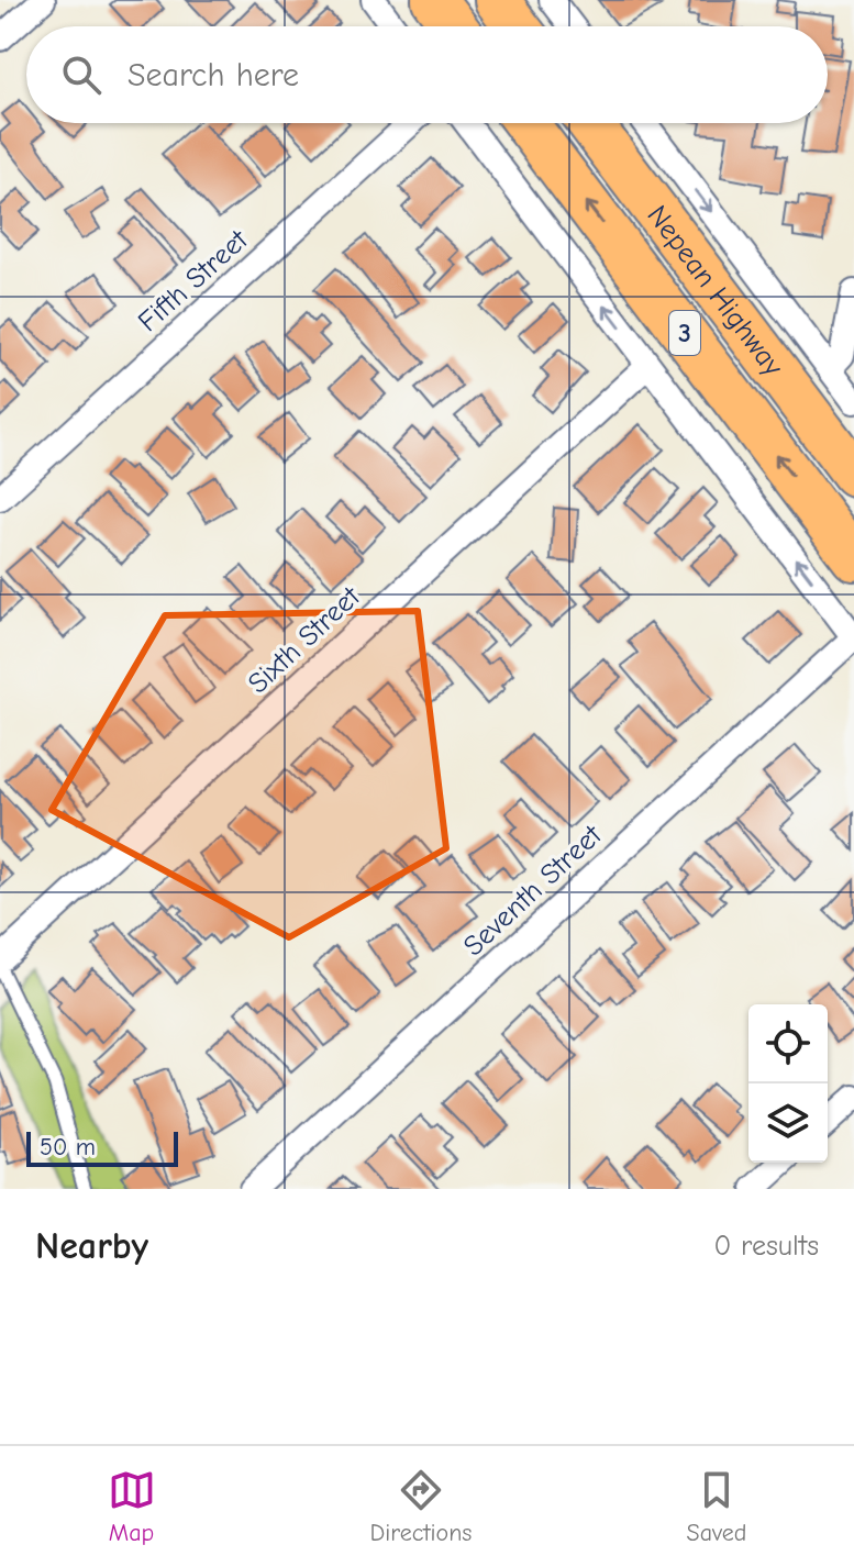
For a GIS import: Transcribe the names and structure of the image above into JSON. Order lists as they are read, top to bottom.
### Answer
{
  "streets": {
    "highway": ["Nepean Highway", "3"],
    "street": ["Fifth Street", "Sixth Street", "Seventh Street"]
  },
  "scale_bar": "50 m",
  "page": {
    "search": "Search here",
    "scale": "50 m",
    "heading": ["Nearby", "0 results"],
    "nav": ["Map", "Directions", "Saved"]
  }
}
